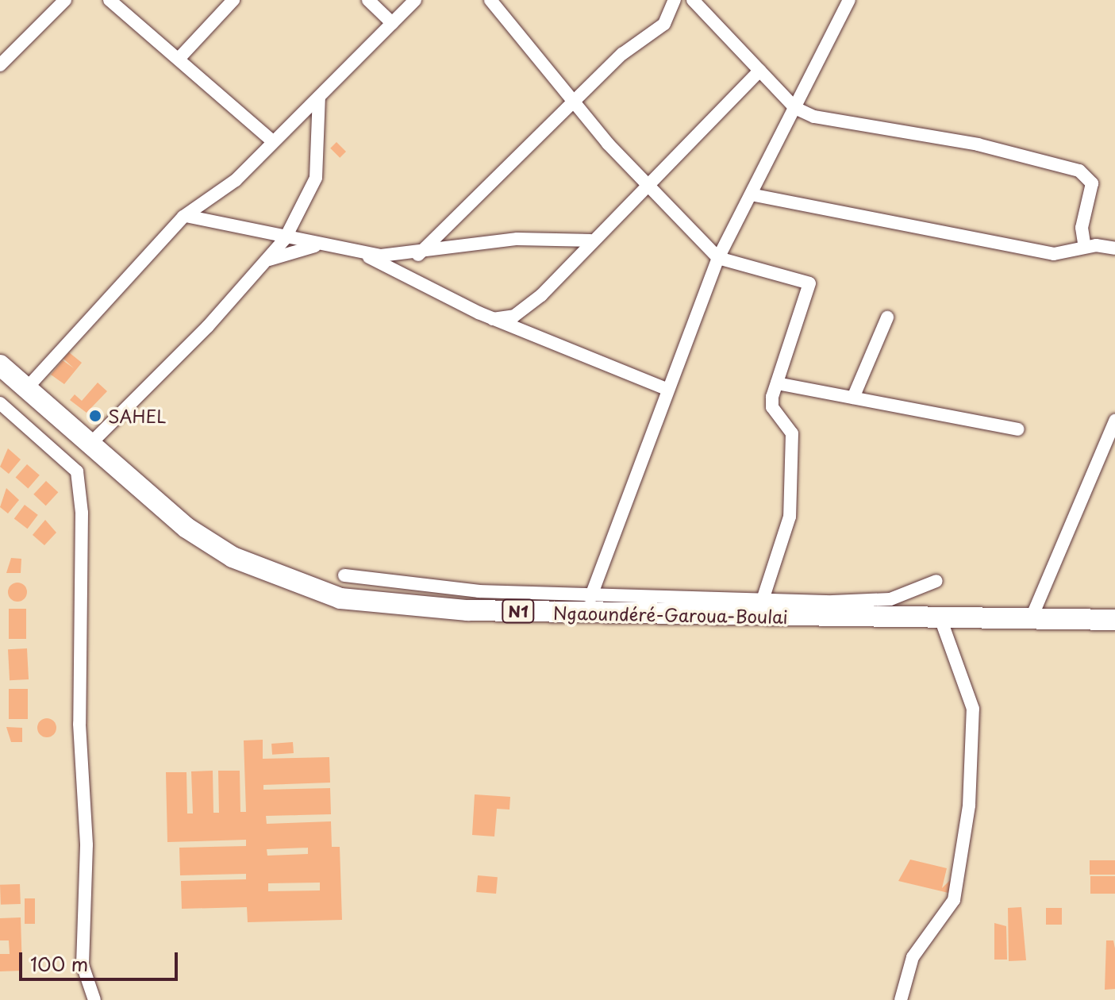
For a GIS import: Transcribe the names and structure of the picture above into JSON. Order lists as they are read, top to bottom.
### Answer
{
  "streets": {
    "highway": ["N1", "Ngaoundéré-Garoua-Boulai"]
  },
  "places": ["SAHEL"],
  "scale_bar": "100 m"
}
